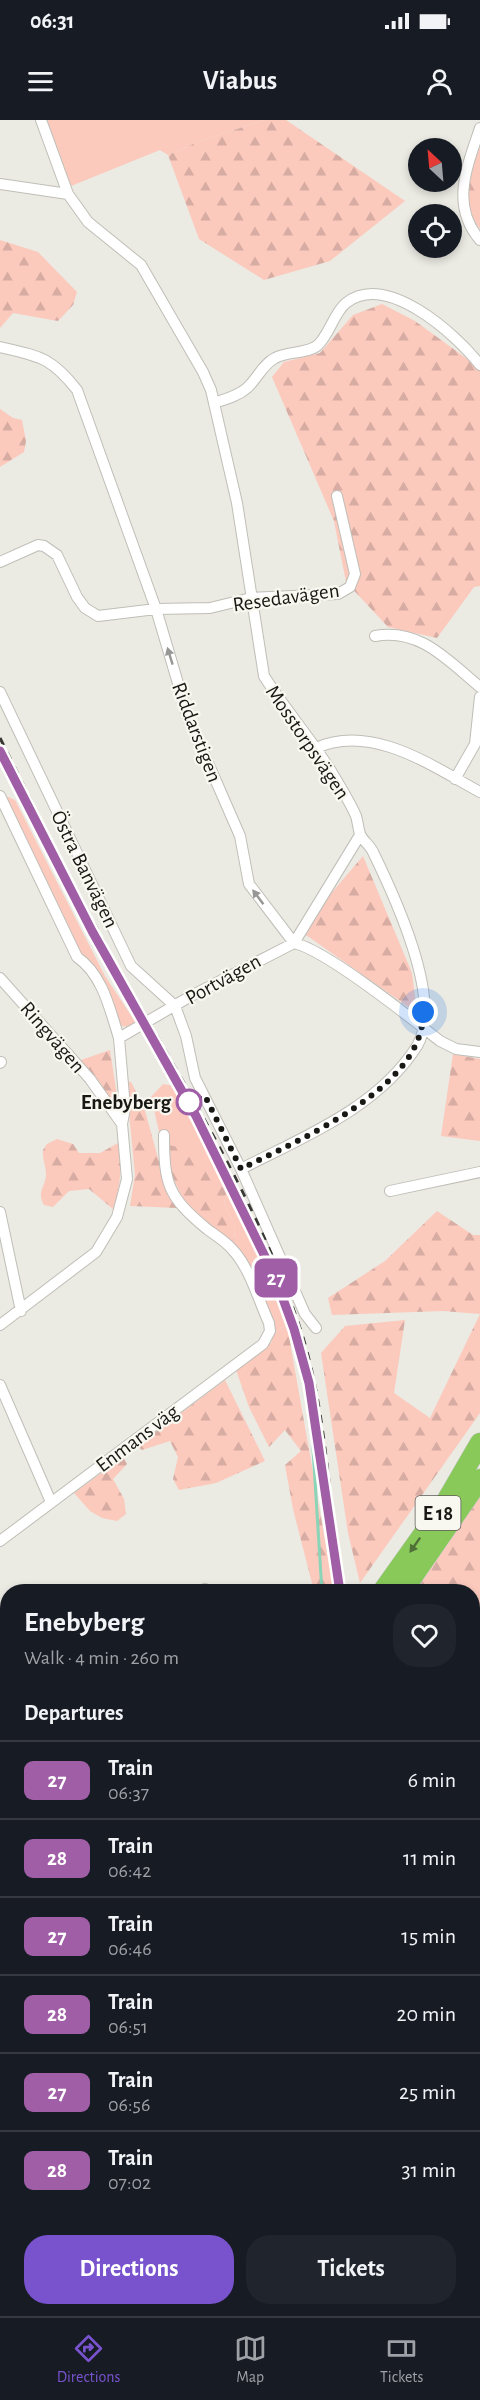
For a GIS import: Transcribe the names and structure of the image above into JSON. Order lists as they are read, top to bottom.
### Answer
{
  "streets": {
    "highway": ["E 18"],
    "street": [
      "Resedavägen",
      "Riddarstigen",
      "Mosstorpsvägen",
      "Östra Banvägen",
      "Portvägen",
      "Ringvägen",
      "Enmans väg"
    ]
  },
  "crossings": [
    ["Resedavägen", "Riddarstigen"],
    ["Resedavägen", "Mosstorpsvägen"],
    ["Riddarstigen", "Mosstorpsvägen"],
    ["Riddarstigen", "Portvägen"],
    ["Östra Banvägen", "Portvägen"]
  ],
  "one_way": ["Riddarstigen"],
  "places": ["Enebyberg"],
  "north": "top left",
  "page": {
    "status": "06:31",
    "header": "Viabus",
    "on_map": "27",
    "heading": [
      ["Enebyberg", "Walk · 4 min · 260 m"],
      "Departures"
    ],
    "list": [
      {
        "mark": "27",
        "name": "Train",
        "note": "06:37",
        "value": "6 min"
      },
      {
        "mark": "28",
        "name": "Train",
        "note": "06:42",
        "value": "11 min"
      },
      {
        "mark": "27",
        "name": "Train",
        "note": "06:46",
        "value": "15 min"
      },
      {
        "mark": "28",
        "name": "Train",
        "note": "06:51",
        "value": "20 min"
      },
      {
        "mark": "27",
        "name": "Train",
        "note": "06:56",
        "value": "25 min"
      },
      {
        "mark": "28",
        "name": "Train",
        "note": "07:02",
        "value": "31 min"
      }
    ],
    "buttons": ["Directions", "Tickets"],
    "tabs": ["Directions", "Map", "Tickets"]
  }
}
